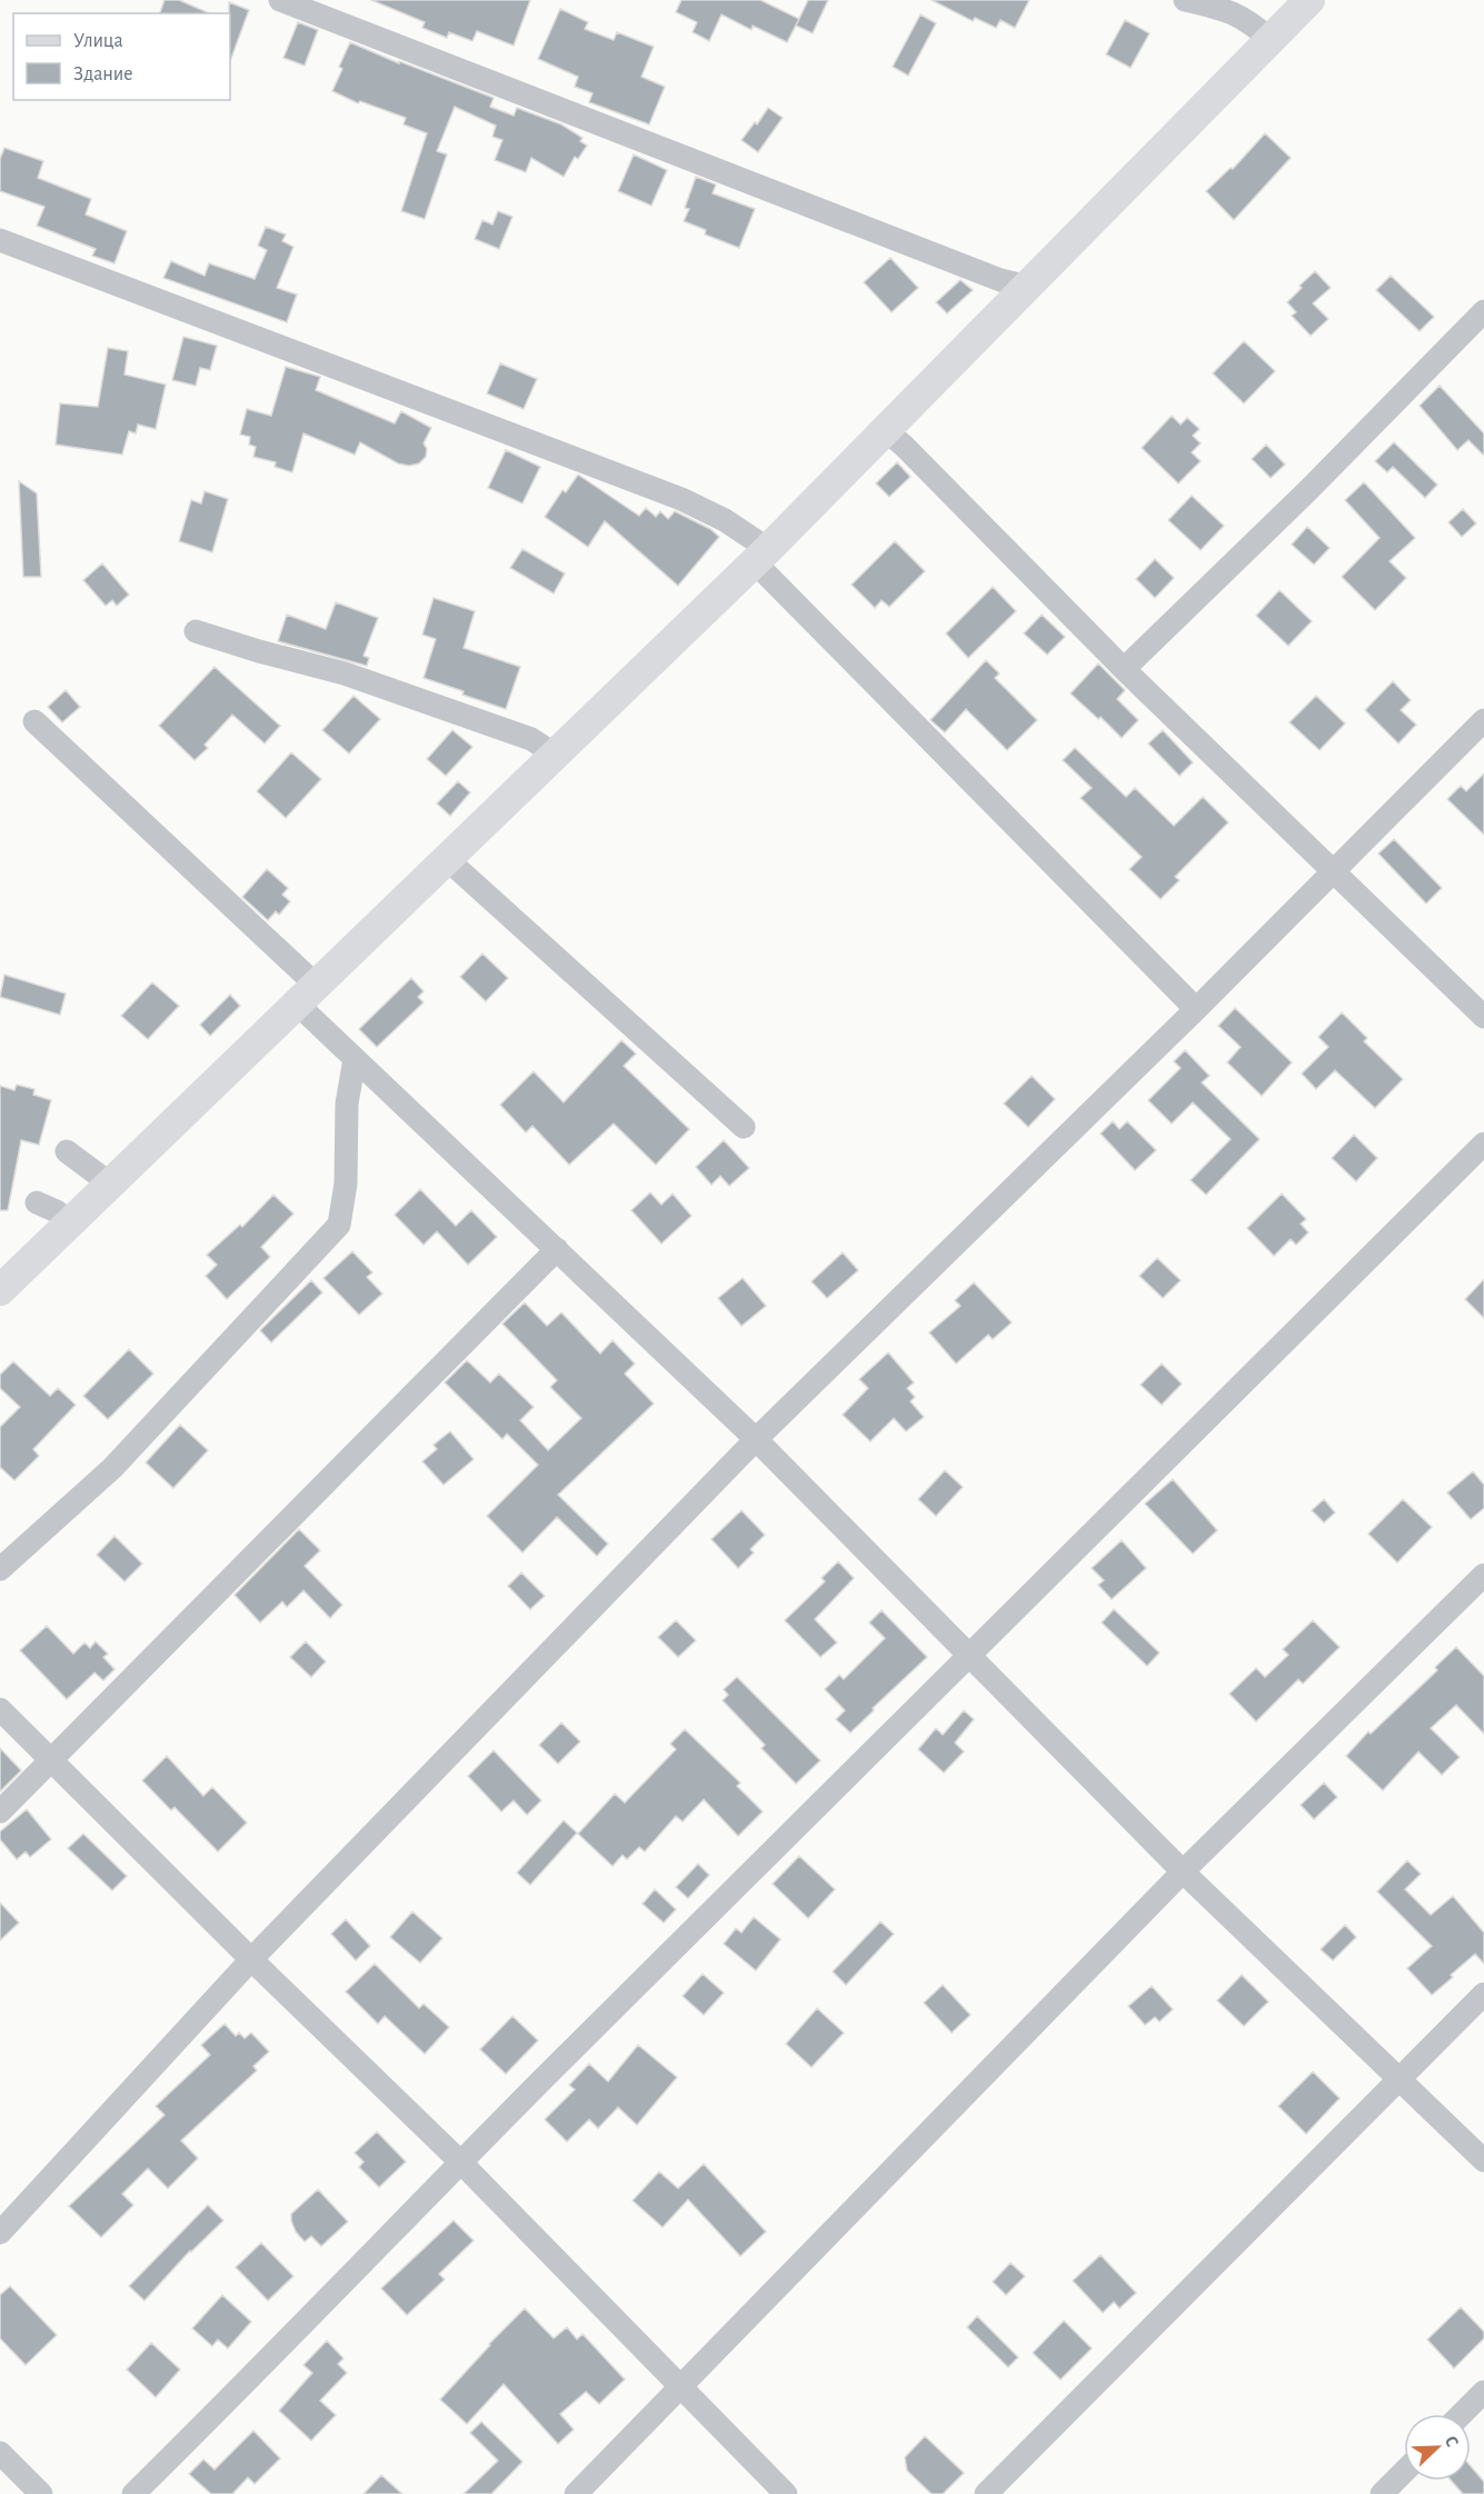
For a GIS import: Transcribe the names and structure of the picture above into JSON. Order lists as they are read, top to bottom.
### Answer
{
  "legend": ["Улица", "Здание"],
  "north": "top right"
}
